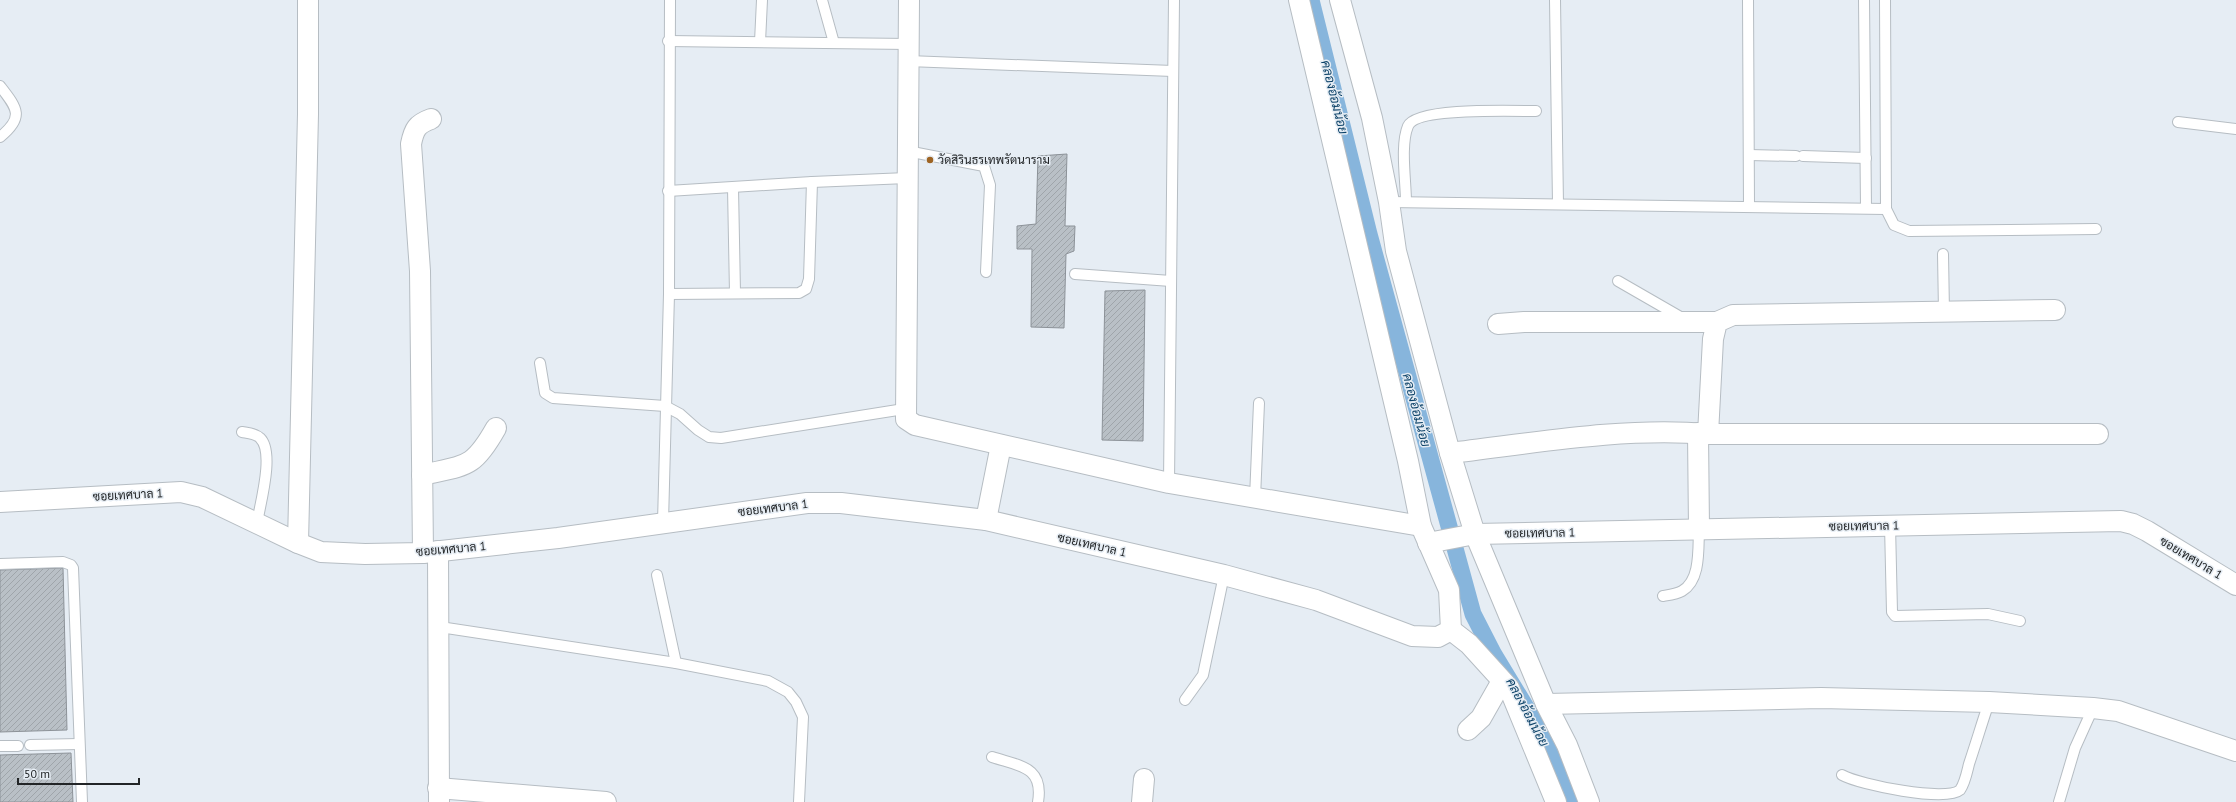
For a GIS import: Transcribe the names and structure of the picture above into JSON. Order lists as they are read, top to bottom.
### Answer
{
  "streets": {
    "street": ["ซอยเทศบาล 1"]
  },
  "water": ["คลองอ้อมน้อย"],
  "places": ["วัดสิรินธรเทพรัตนาราม"],
  "scale_bar": "50 m"
}
